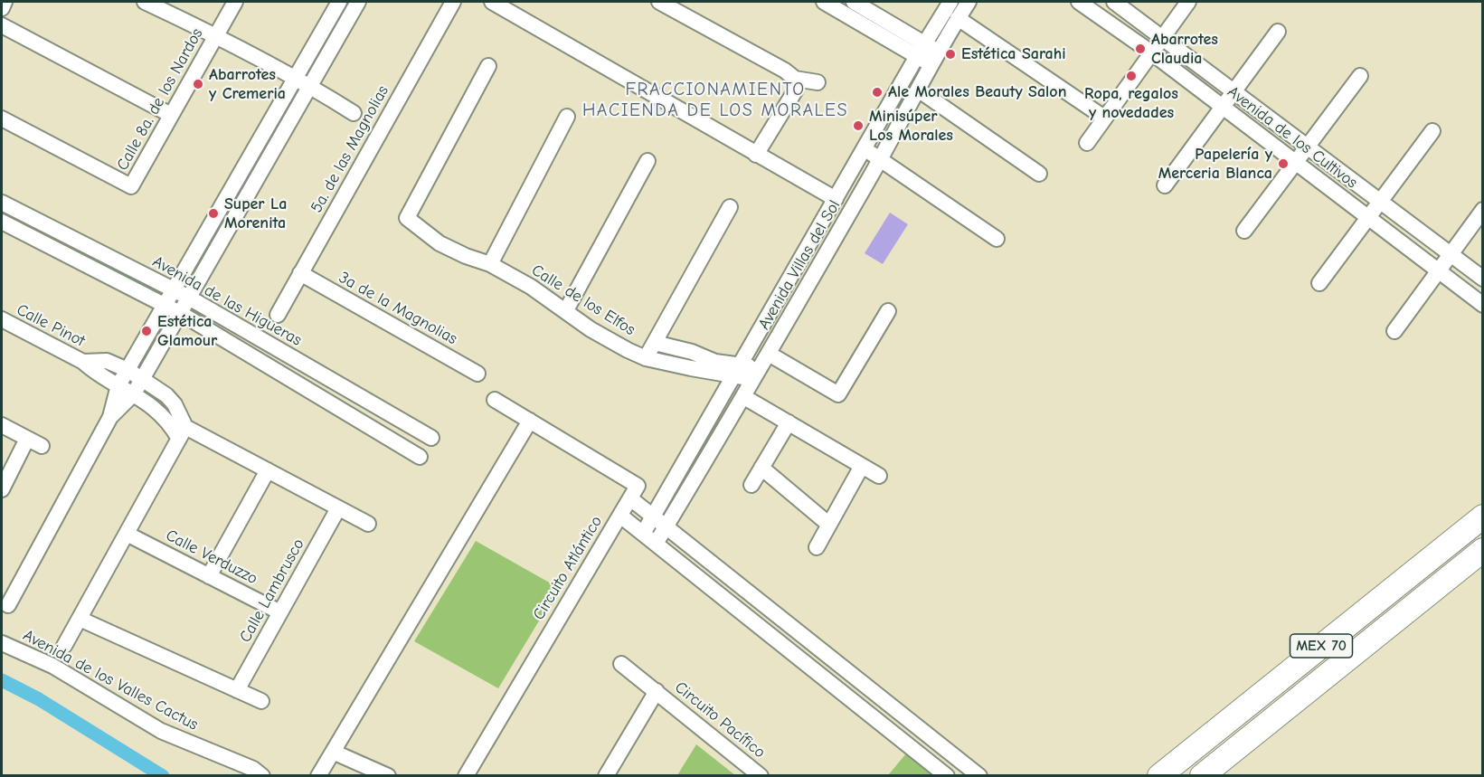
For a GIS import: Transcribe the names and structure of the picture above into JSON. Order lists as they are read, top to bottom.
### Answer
{
  "streets": {
    "main road": ["MEX 70"],
    "street": [
      "Calle 8a. de los Nardos",
      "Avenida de los Cultivos",
      "5a. de las Magnolias",
      "Avenida Villas del Sol",
      "Calle de los Elfos",
      "Avenida de las Higueras",
      "3a de la Magnolias",
      "Calle Pinot",
      "Calle Verduzzo",
      "Circuito Atlántico",
      "Calle Lambrusco",
      "Avenida de los Valles Cactus",
      "Circuito Pacífico"
    ]
  },
  "crossings": [
    ["5a. de las Magnolias", "3a de la Magnolias"],
    ["Avenida Villas del Sol", "Calle de los Elfos"],
    ["Calle Verduzzo", "Calle Lambrusco"]
  ],
  "districts": ["FRACCIONAMIENTO HACIENDA DE LOS MORALES"],
  "places": [
    "Abarrotes Claudia",
    "Estética Sarahi",
    "Ropa, regalos y novedades",
    "Abarrotes y Cremeria",
    "Ale Morales Beauty Salon",
    "Minisúper Los Morales",
    "Papelería y Merceria Blanca",
    "Super La Morenita",
    "Estética Glamour"
  ]
}
